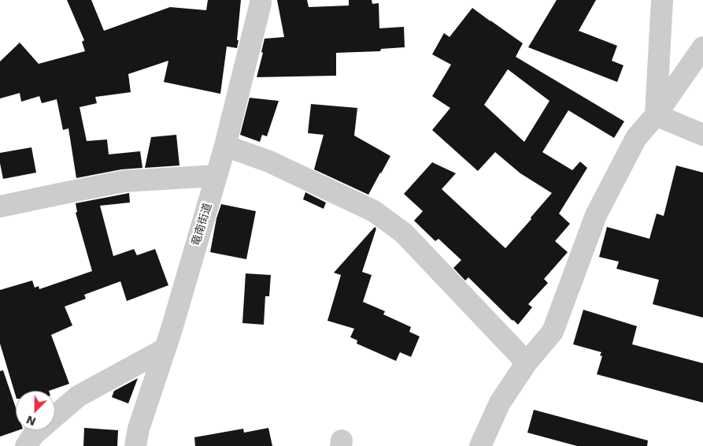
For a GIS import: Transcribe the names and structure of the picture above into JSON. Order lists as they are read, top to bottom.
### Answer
{
  "streets": {
    "street": ["竜南街道"]
  },
  "north": "bottom left"
}
